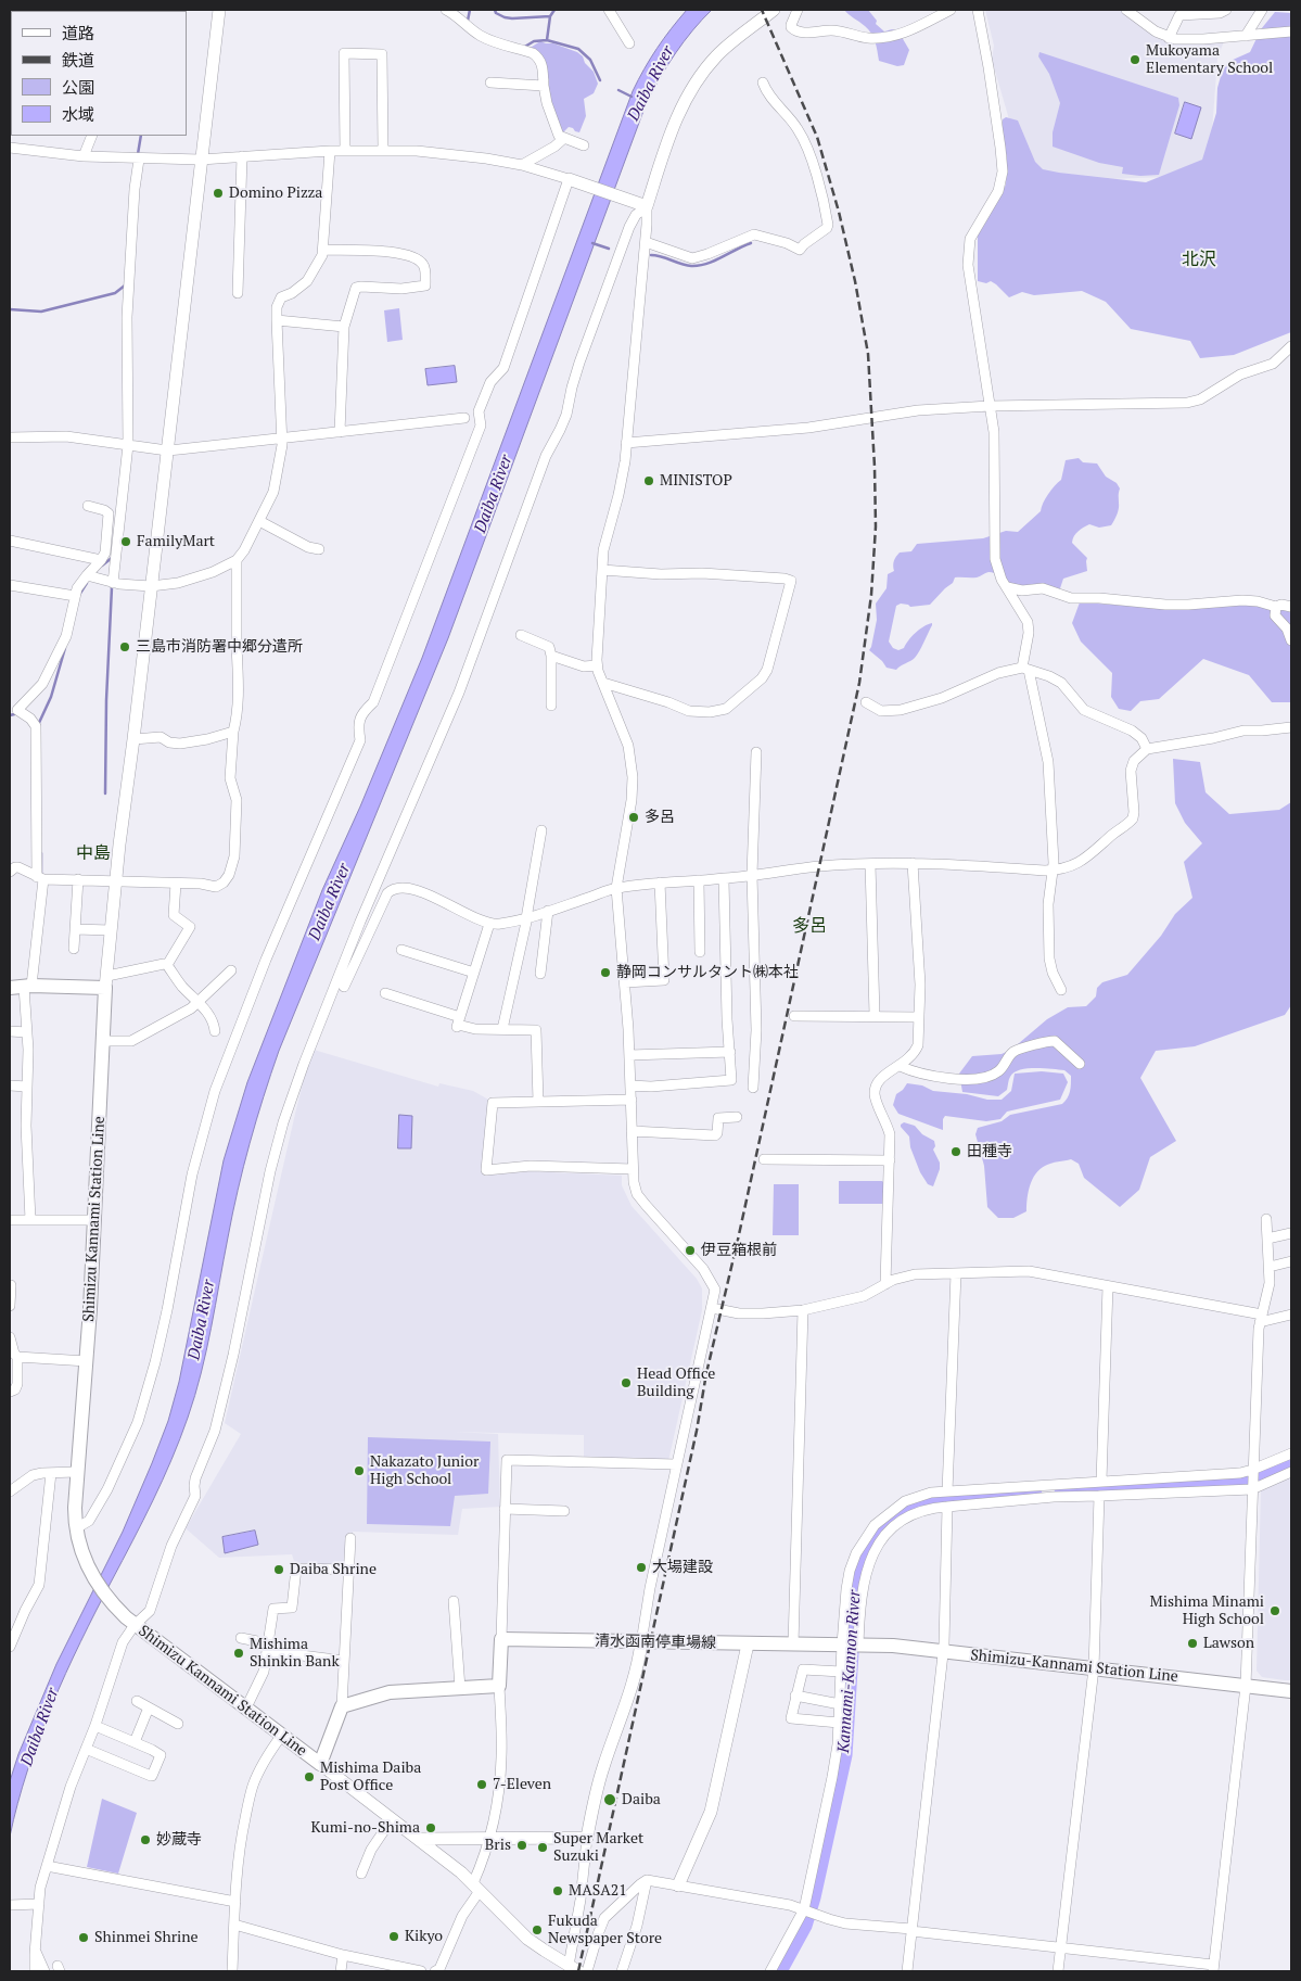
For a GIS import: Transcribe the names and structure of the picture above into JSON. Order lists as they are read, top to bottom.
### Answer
{
  "streets": {
    "main road": ["Shimizu Kannami Station Line", "清水函南停車場線", "Shimizu-Kannami Station Line"]
  },
  "crossings": [
    ["清水函南停車場線", "Shimizu-Kannami Station Line"]
  ],
  "districts": ["北沢", "中島", "多呂"],
  "water": ["Daiba River", "Kannami-Kannon River"],
  "places": [
    "Mukoyama Elementary School",
    "Domino Pizza",
    "MINISTOP",
    "FamilyMart",
    "三島市消防署中郷分遣所",
    "多呂",
    "静岡コンサルタント㈱本社",
    "田種寺",
    "伊豆箱根前",
    "Head Office Building",
    "Nakazato Junior High School",
    "大場建設",
    "Daiba Shrine",
    "Mishima Minami High School",
    "Lawson",
    "Mishima Shinkin Bank",
    "Mishima Daiba Post Office",
    "7-Eleven",
    "Daiba",
    "Kumi-no-Shima",
    "妙蔵寺",
    "Bris",
    "Super Market Suzuki",
    "MASA21",
    "Fukuda Newspaper Store",
    "Kikyo",
    "Shinmei Shrine"
  ],
  "legend": [
    "道路",
    "鉄道",
    "公園",
    "水域"
  ]
}
